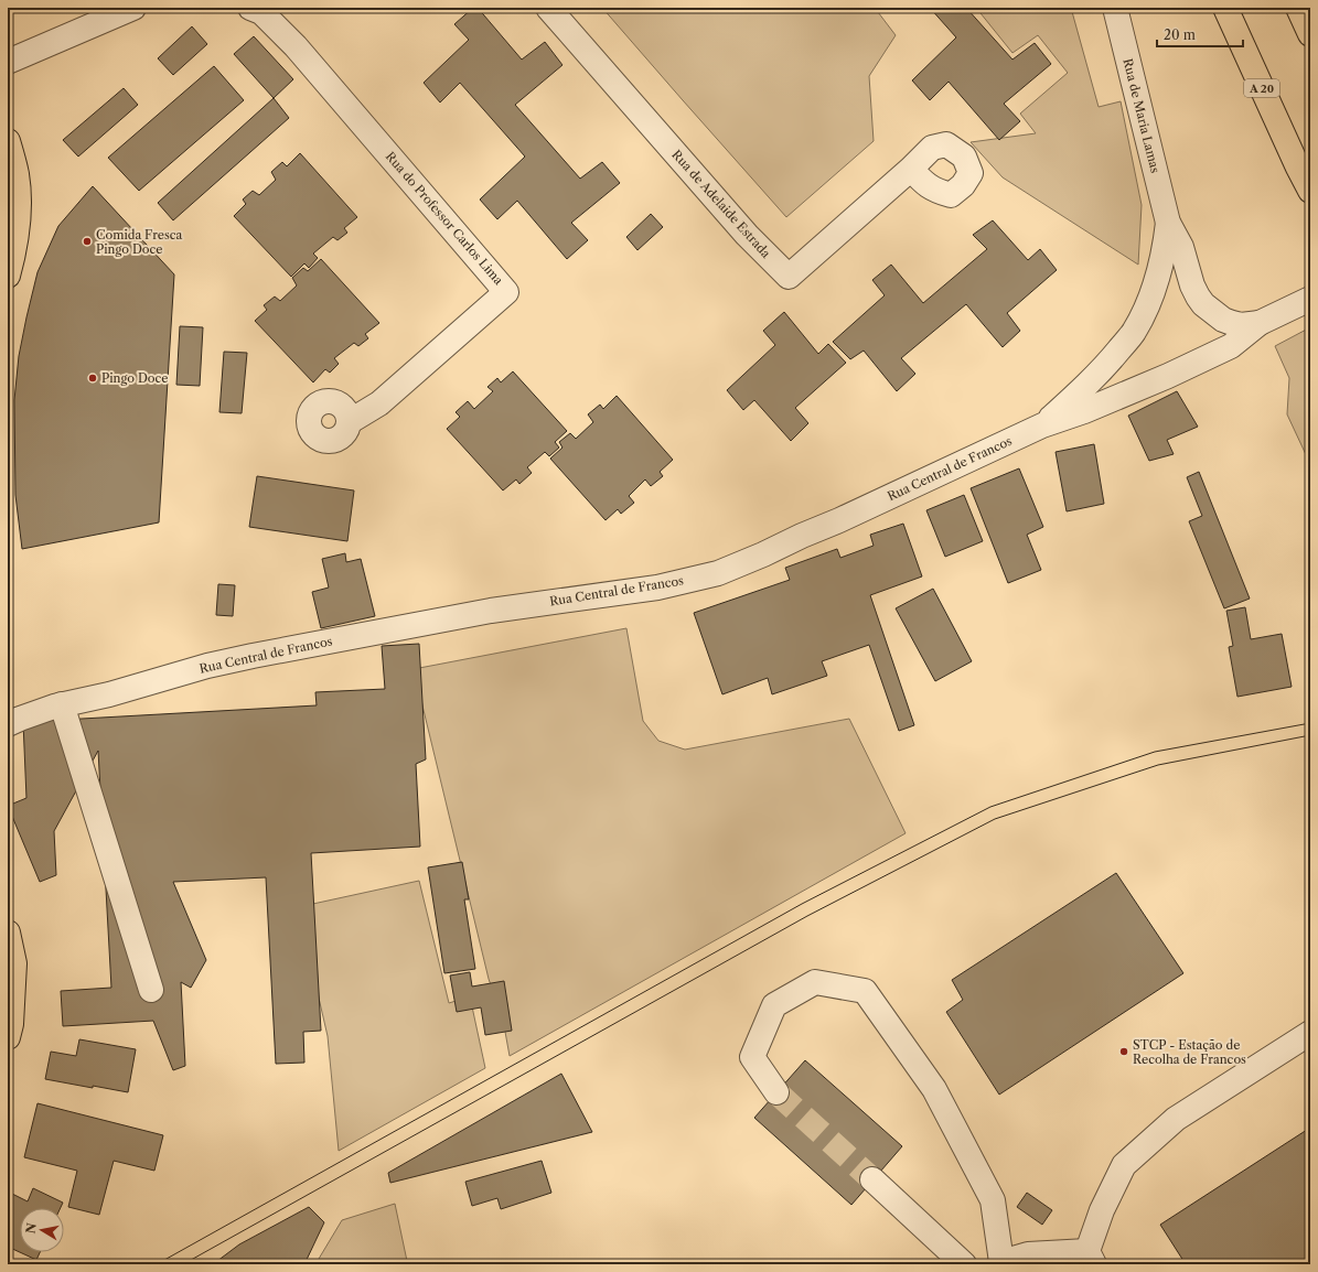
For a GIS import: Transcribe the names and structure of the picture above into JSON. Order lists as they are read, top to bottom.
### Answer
{
  "streets": {
    "main road": ["A 20"],
    "street": [
      "Rua de Maria Lamas",
      "Rua de Adelaide Estrada",
      "Rua do Professor Carlos Lima",
      "Rua Central de Francos"
    ]
  },
  "crossings": [
    ["Rua de Maria Lamas", "Rua Central de Francos"]
  ],
  "places": ["Comida Fresca Pingo Doce", "Pingo Doce", "STCP - Estação de Recolha de Francos"],
  "scale_bar": "20 m",
  "north": "left"
}
